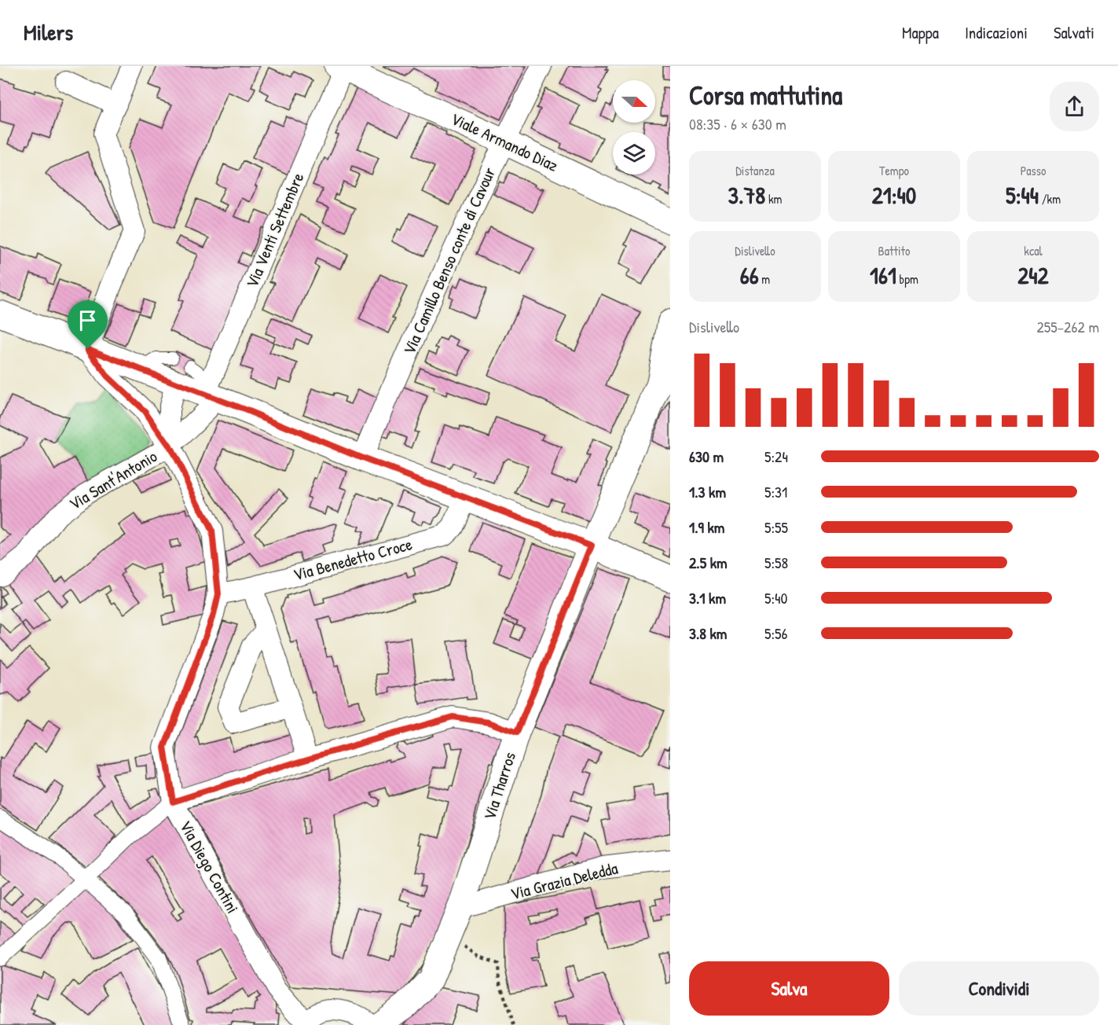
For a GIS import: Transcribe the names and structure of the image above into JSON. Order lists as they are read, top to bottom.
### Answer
{
  "streets": {
    "street": [
      "Viale Armando Diaz",
      "Via Venti Settembre",
      "Via Camillo Benso conte di Cavour",
      "Via Sant'Antonio",
      "Via Benedetto Croce",
      "Via Tharros",
      "Via Diego Contini",
      "Via Grazia Deledda"
    ]
  },
  "crossings": [
    ["Viale Armando Diaz", "Via Venti Settembre"],
    ["Viale Armando Diaz", "Via Camillo Benso conte di Cavour"],
    ["Via Venti Settembre", "Via Sant'Antonio"],
    ["Via Venti Settembre", "Via Diego Contini"],
    ["Via Sant'Antonio", "Via Diego Contini"],
    ["Via Benedetto Croce", "Via Diego Contini"],
    ["Via Tharros", "Via Grazia Deledda"]
  ],
  "north": "right",
  "page": {
    "header": "Milers",
    "nav": ["Mappa", "Indicazioni", "Salvati"],
    "heading": ["Corsa mattutina", "08:35 · 6 × 630 m"],
    "stats": [
      ["Distanza", "3.78 km"],
      ["Tempo", "21:40"],
      ["Passo", "5:44 /km"],
      ["Dislivello", "66 m"],
      ["Battito", "161 bpm"],
      ["kcal", "242"]
    ],
    "chart": ["Dislivello", "255–262 m"],
    "list": [
      {
        "name": "630 m",
        "note": "5:24"
      },
      {
        "name": "1.3 km",
        "note": "5:31"
      },
      {
        "name": "1.9 km",
        "note": "5:55"
      },
      {
        "name": "2.5 km",
        "note": "5:58"
      },
      {
        "name": "3.1 km",
        "note": "5:40"
      },
      {
        "name": "3.8 km",
        "note": "5:56"
      }
    ],
    "buttons": ["Salva", "Condividi"]
  }
}
